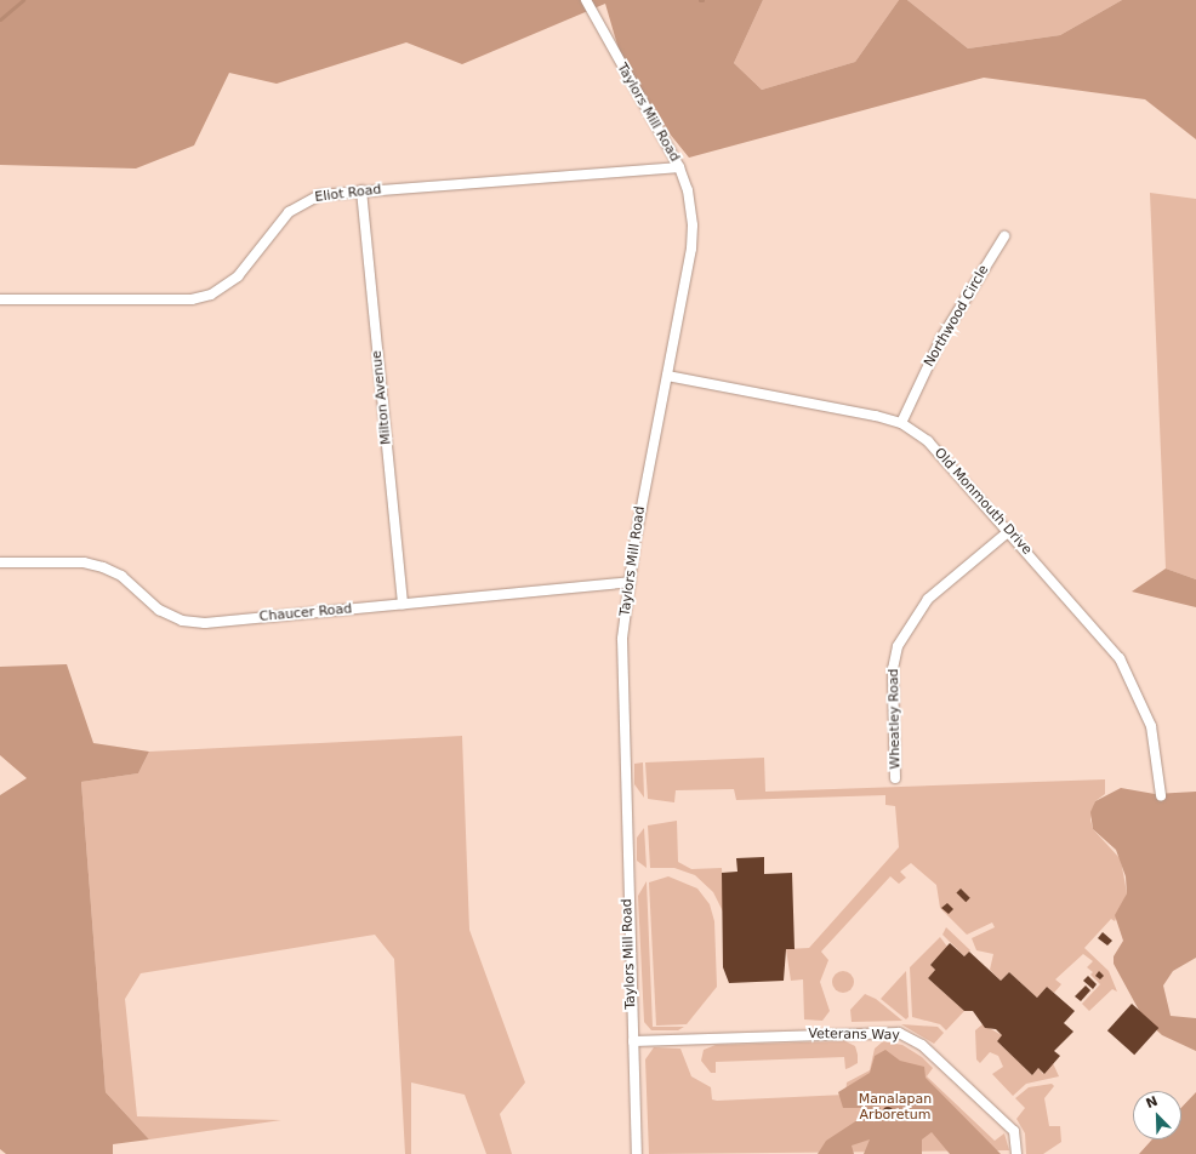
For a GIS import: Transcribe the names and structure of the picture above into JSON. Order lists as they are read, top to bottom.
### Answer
{
  "streets": {
    "street": [
      "Taylors Mill Road",
      "Eliot Road",
      "Northwood Circle",
      "Milton Avenue",
      "Old Monmouth Drive",
      "Chaucer Road",
      "Wheatley Road",
      "Veterans Way"
    ]
  },
  "crossings": [
    ["Taylors Mill Road", "Eliot Road"],
    ["Taylors Mill Road", "Old Monmouth Drive"],
    ["Taylors Mill Road", "Chaucer Road"],
    ["Taylors Mill Road", "Veterans Way"],
    ["Eliot Road", "Milton Avenue"],
    ["Northwood Circle", "Old Monmouth Drive"],
    ["Milton Avenue", "Chaucer Road"],
    ["Old Monmouth Drive", "Wheatley Road"]
  ],
  "parks": ["Manalapan Arboretum"],
  "north": "top left"
}
